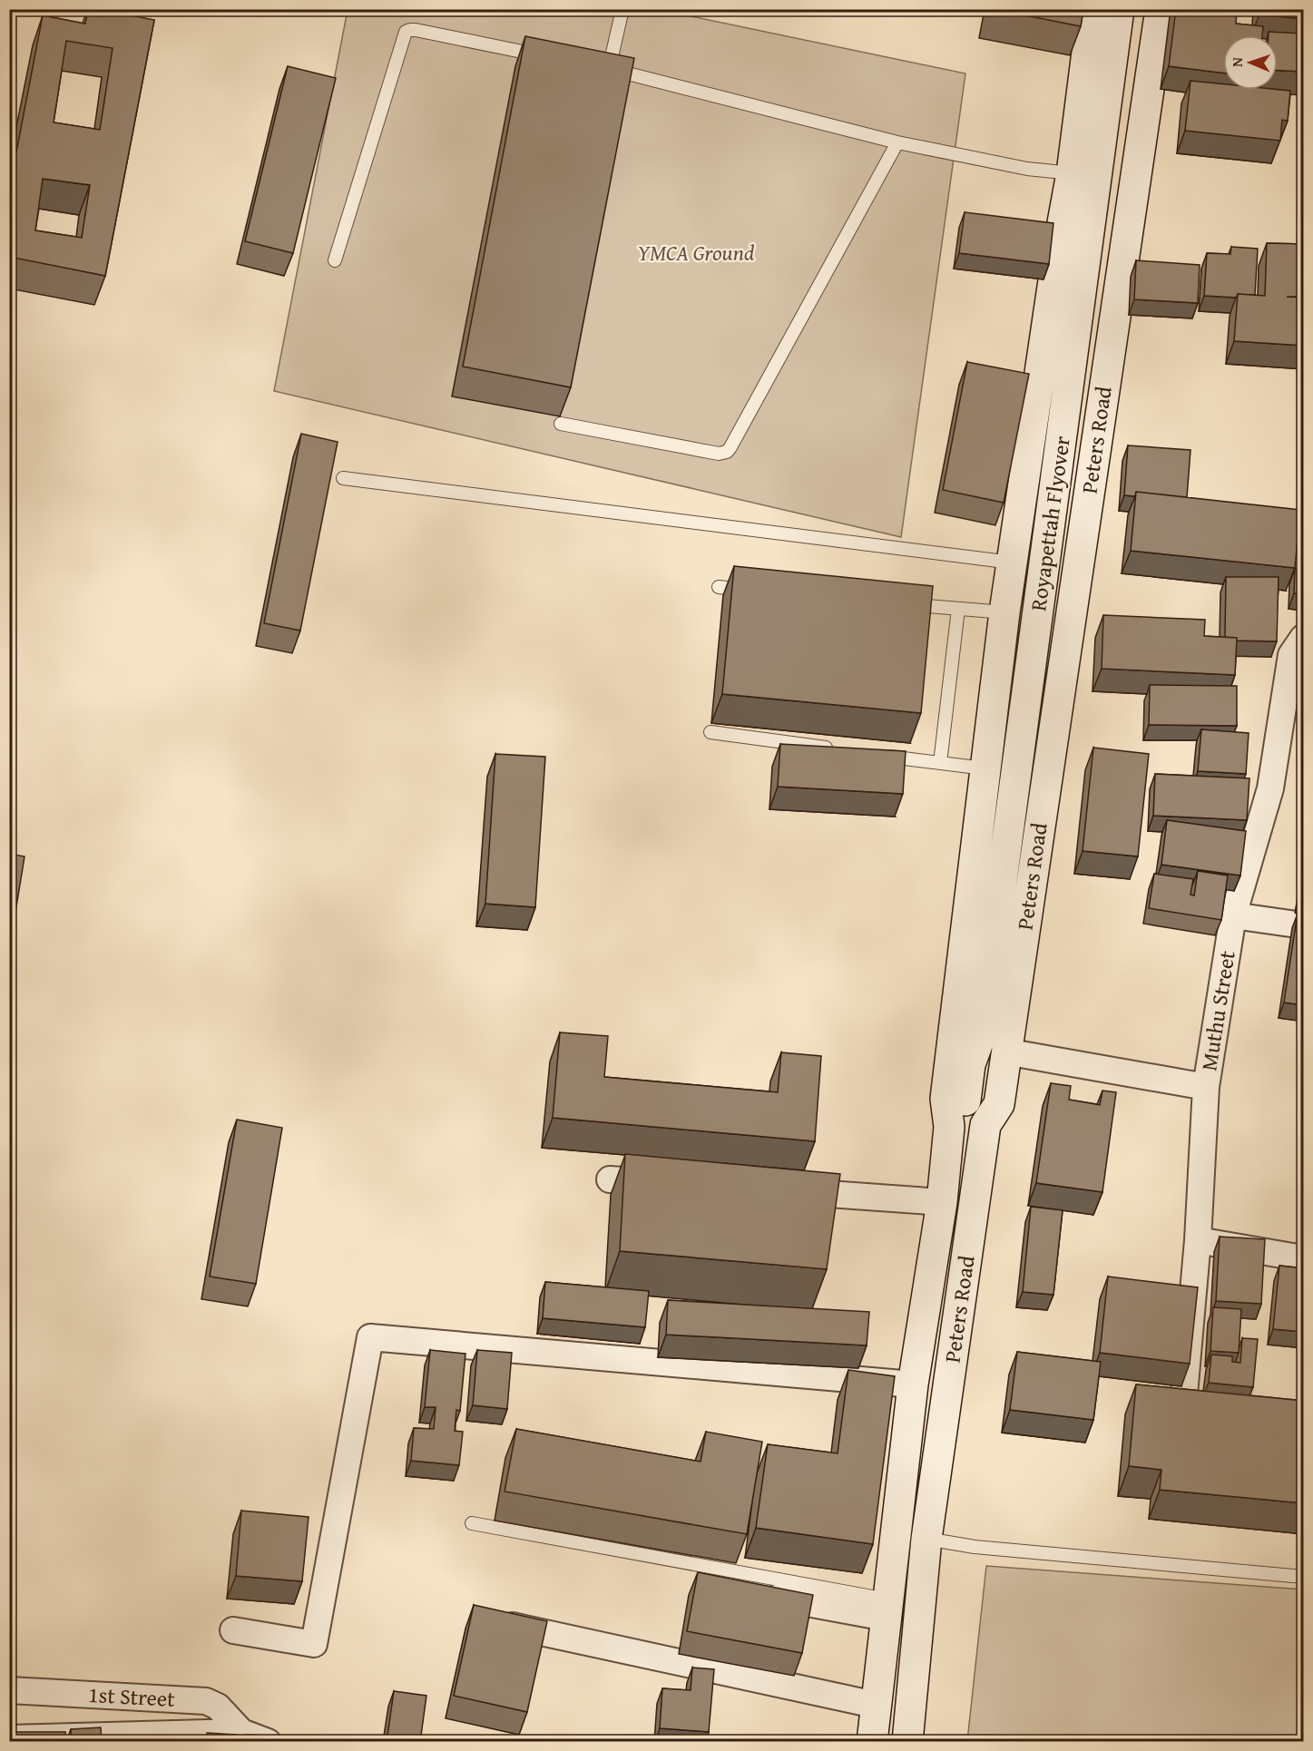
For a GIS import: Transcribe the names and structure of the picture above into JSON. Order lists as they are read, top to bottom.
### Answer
{
  "streets": {
    "main road": ["Peters Road", "Royapettah Flyover"],
    "street": ["Muthu Street", "1st Street"]
  },
  "crossings": [
    ["Peters Road", "Royapettah Flyover"]
  ],
  "parks": ["YMCA Ground"],
  "north": "left"
}
